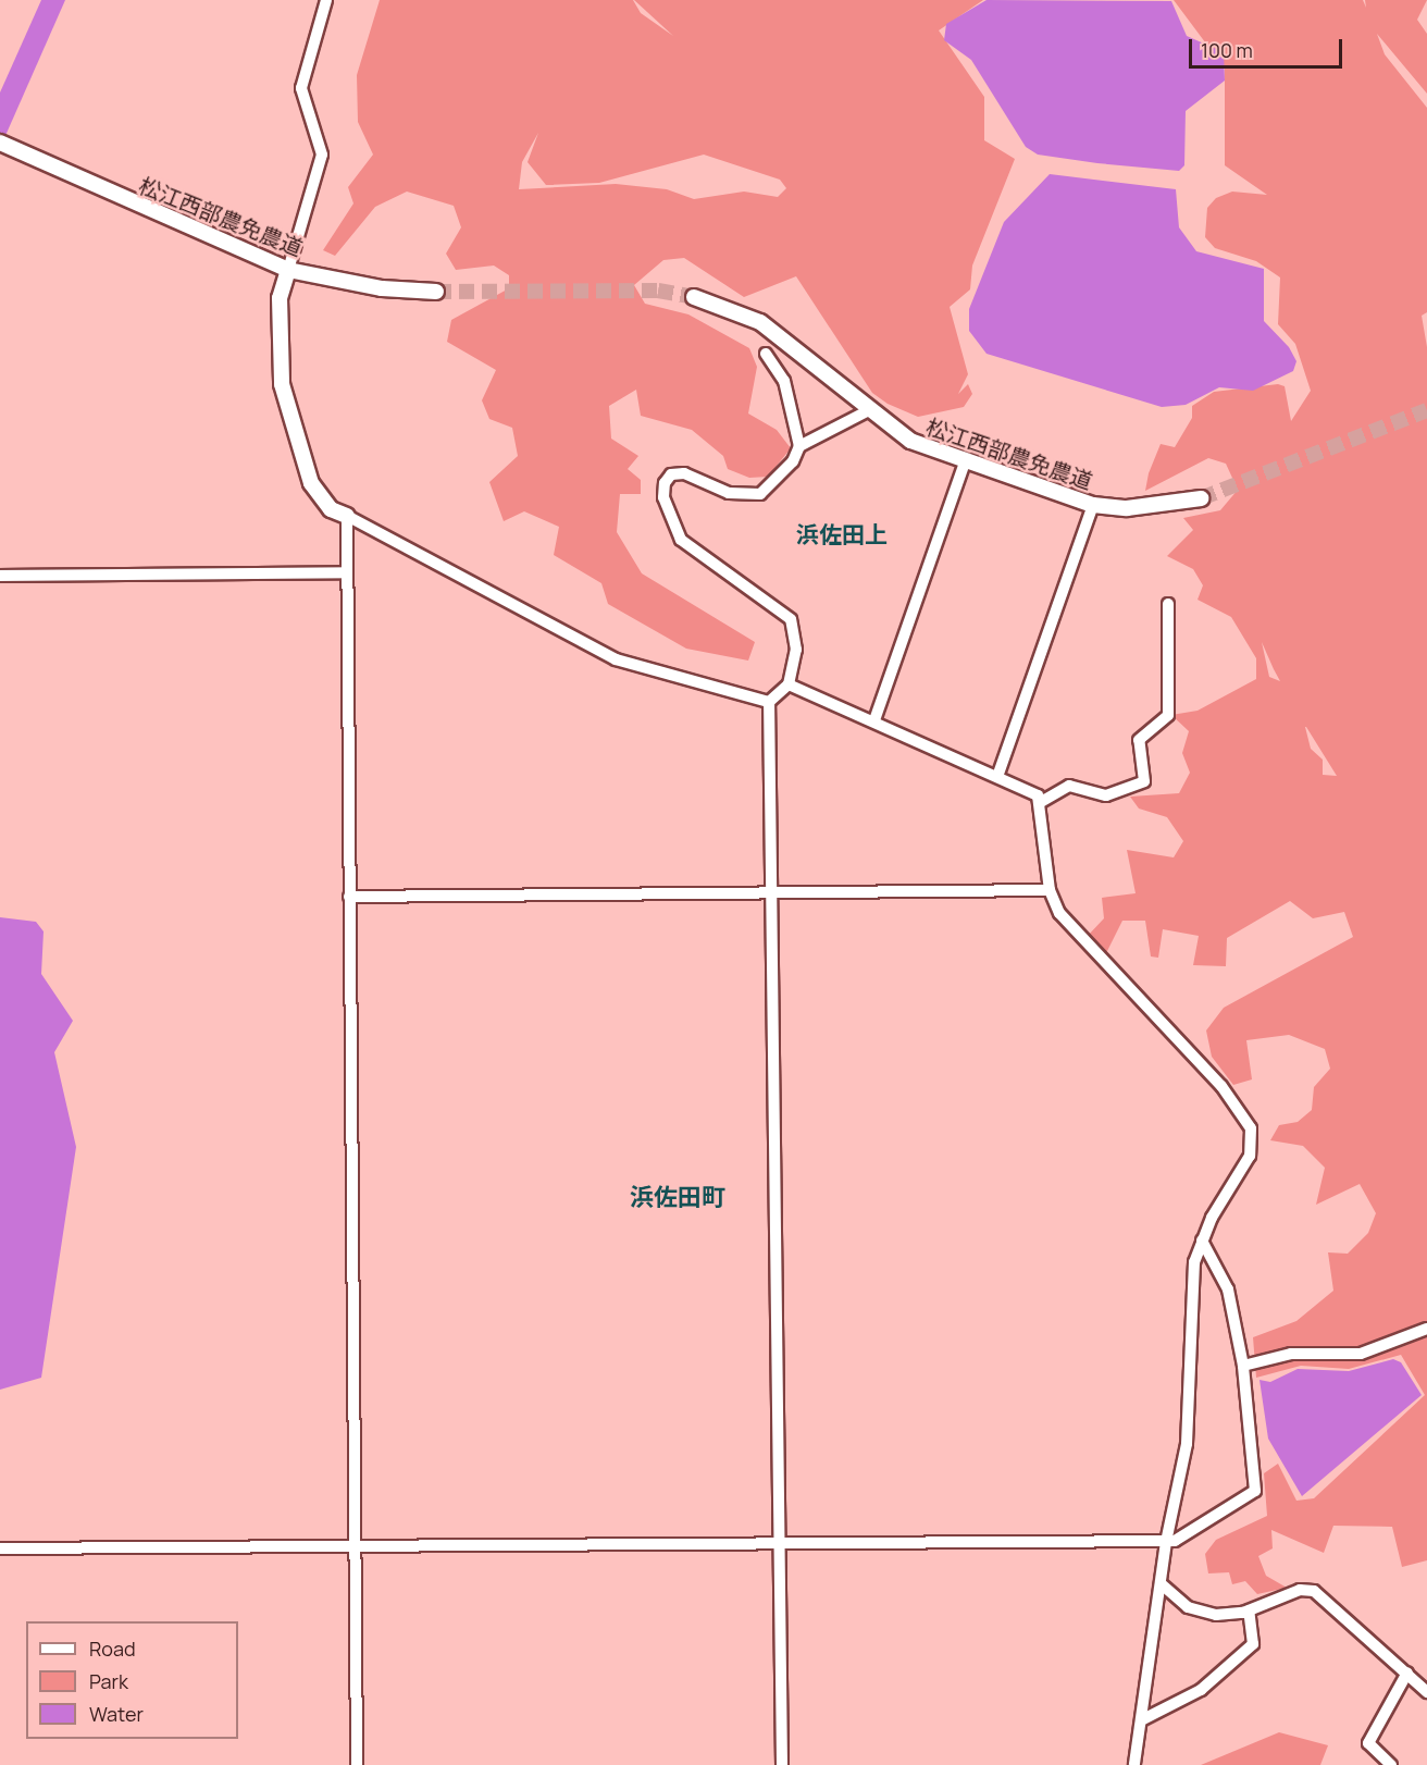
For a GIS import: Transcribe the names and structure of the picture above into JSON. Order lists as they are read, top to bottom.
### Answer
{
  "streets": {
    "street": ["松江西部農免農道"]
  },
  "districts": ["浜佐田上", "浜佐田町"],
  "legend": ["Road", "Park", "Water"],
  "scale_bar": "100 m"
}
